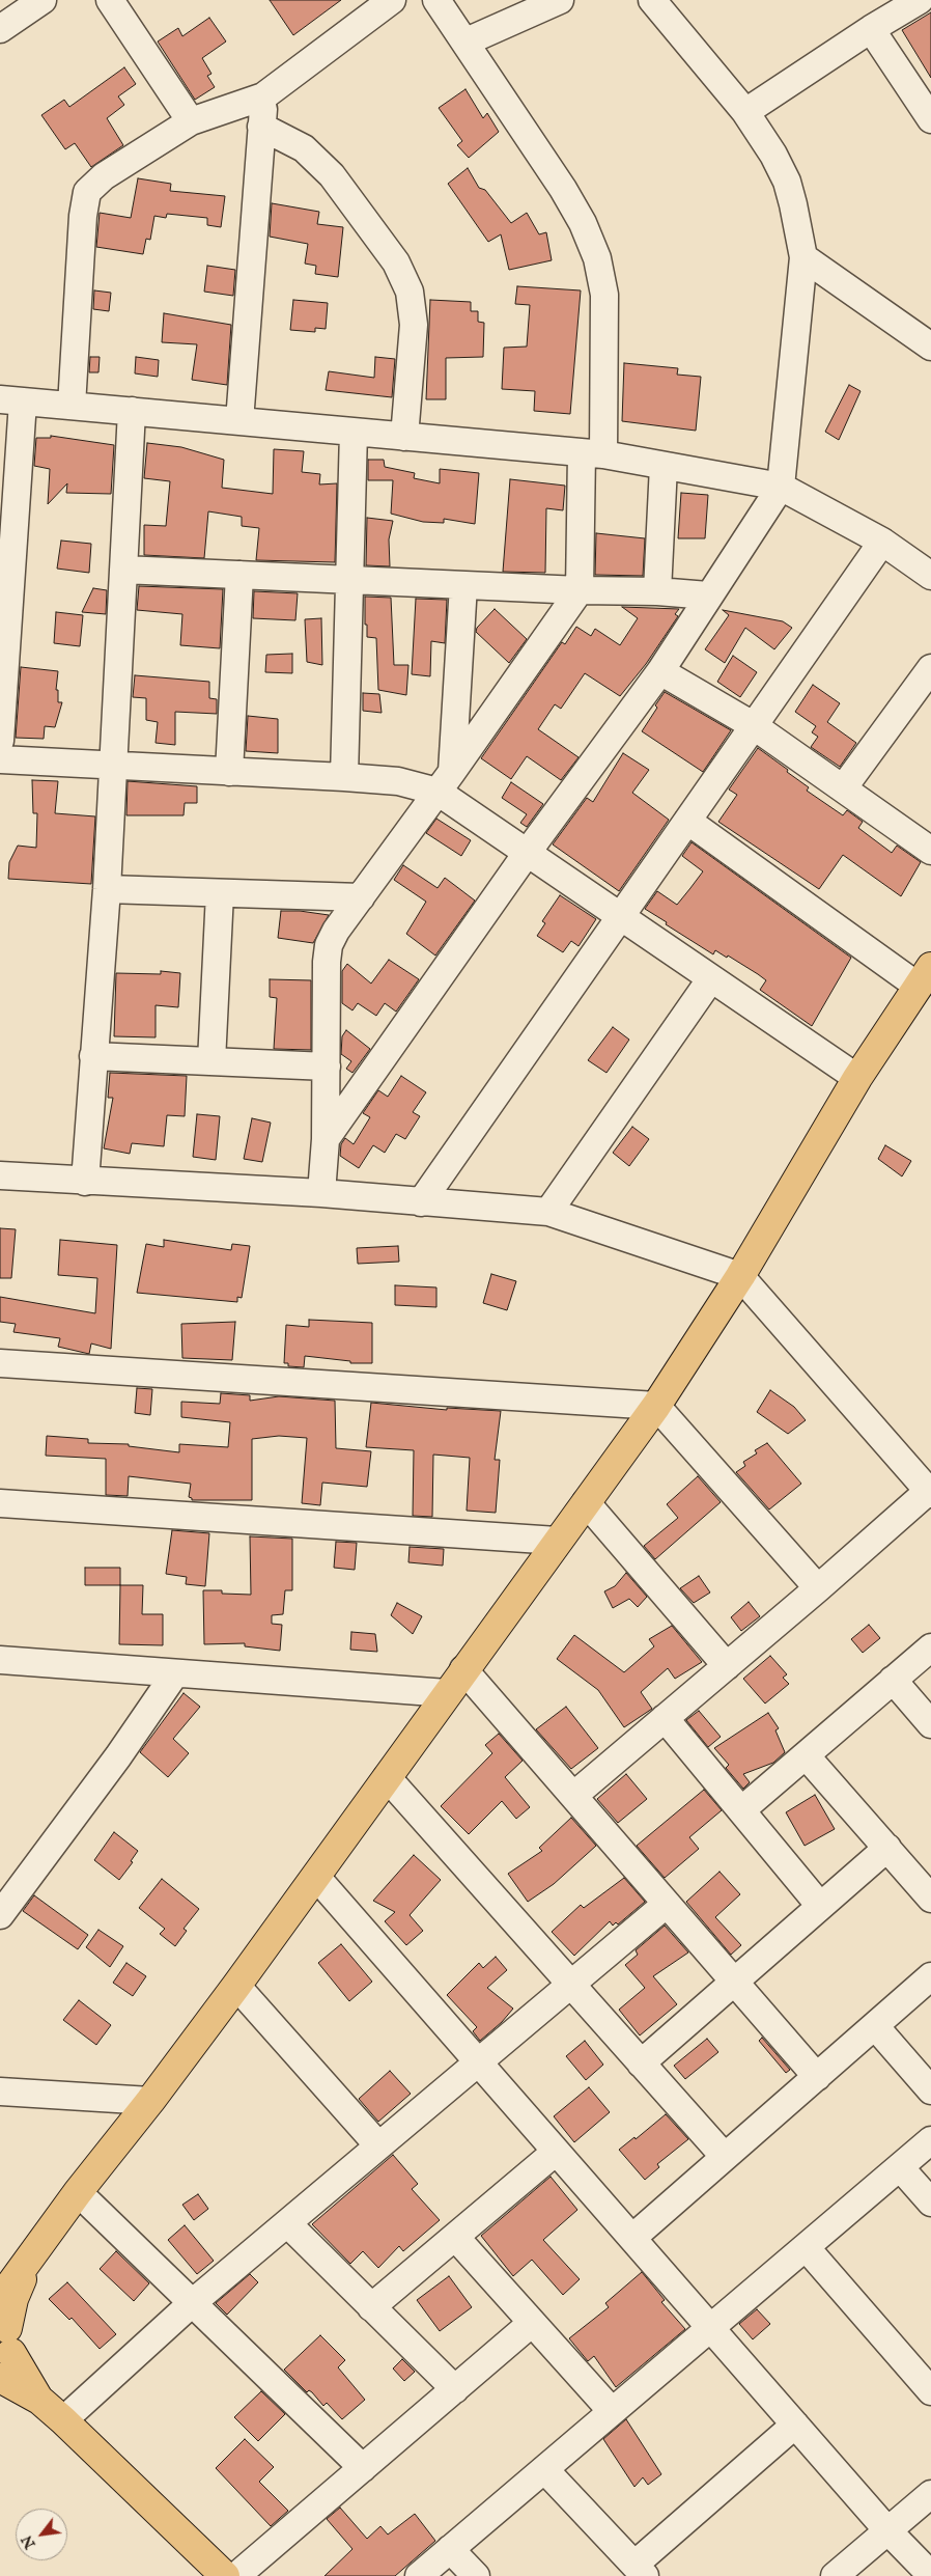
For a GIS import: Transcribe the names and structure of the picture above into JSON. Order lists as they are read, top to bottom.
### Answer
{
  "north": "bottom left"
}
